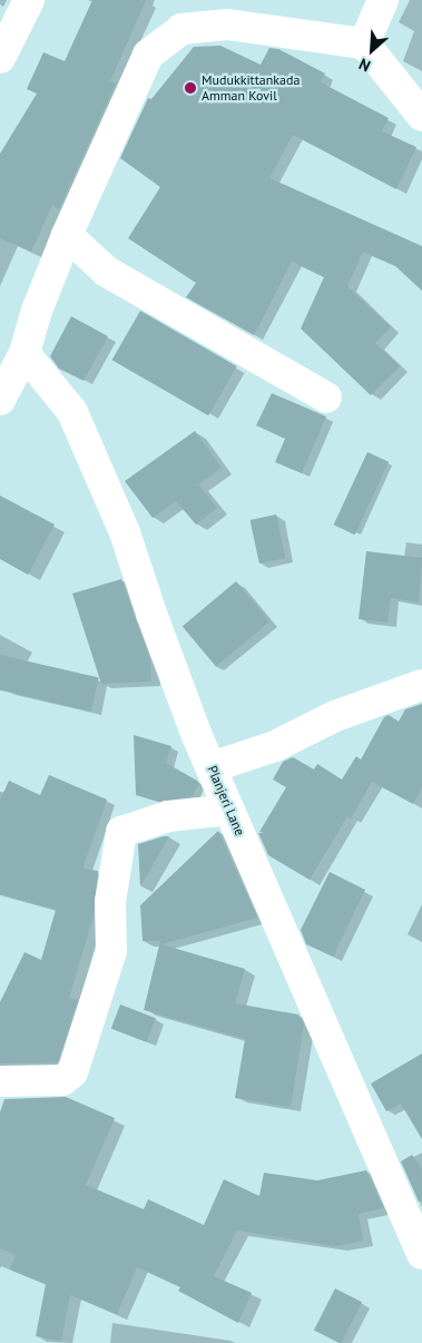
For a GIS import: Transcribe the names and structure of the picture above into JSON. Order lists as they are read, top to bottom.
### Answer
{
  "streets": {
    "street": ["Planjeri Lane"]
  },
  "places": ["Mudukkittankada Amman Kovil"],
  "north": "bottom left"
}
